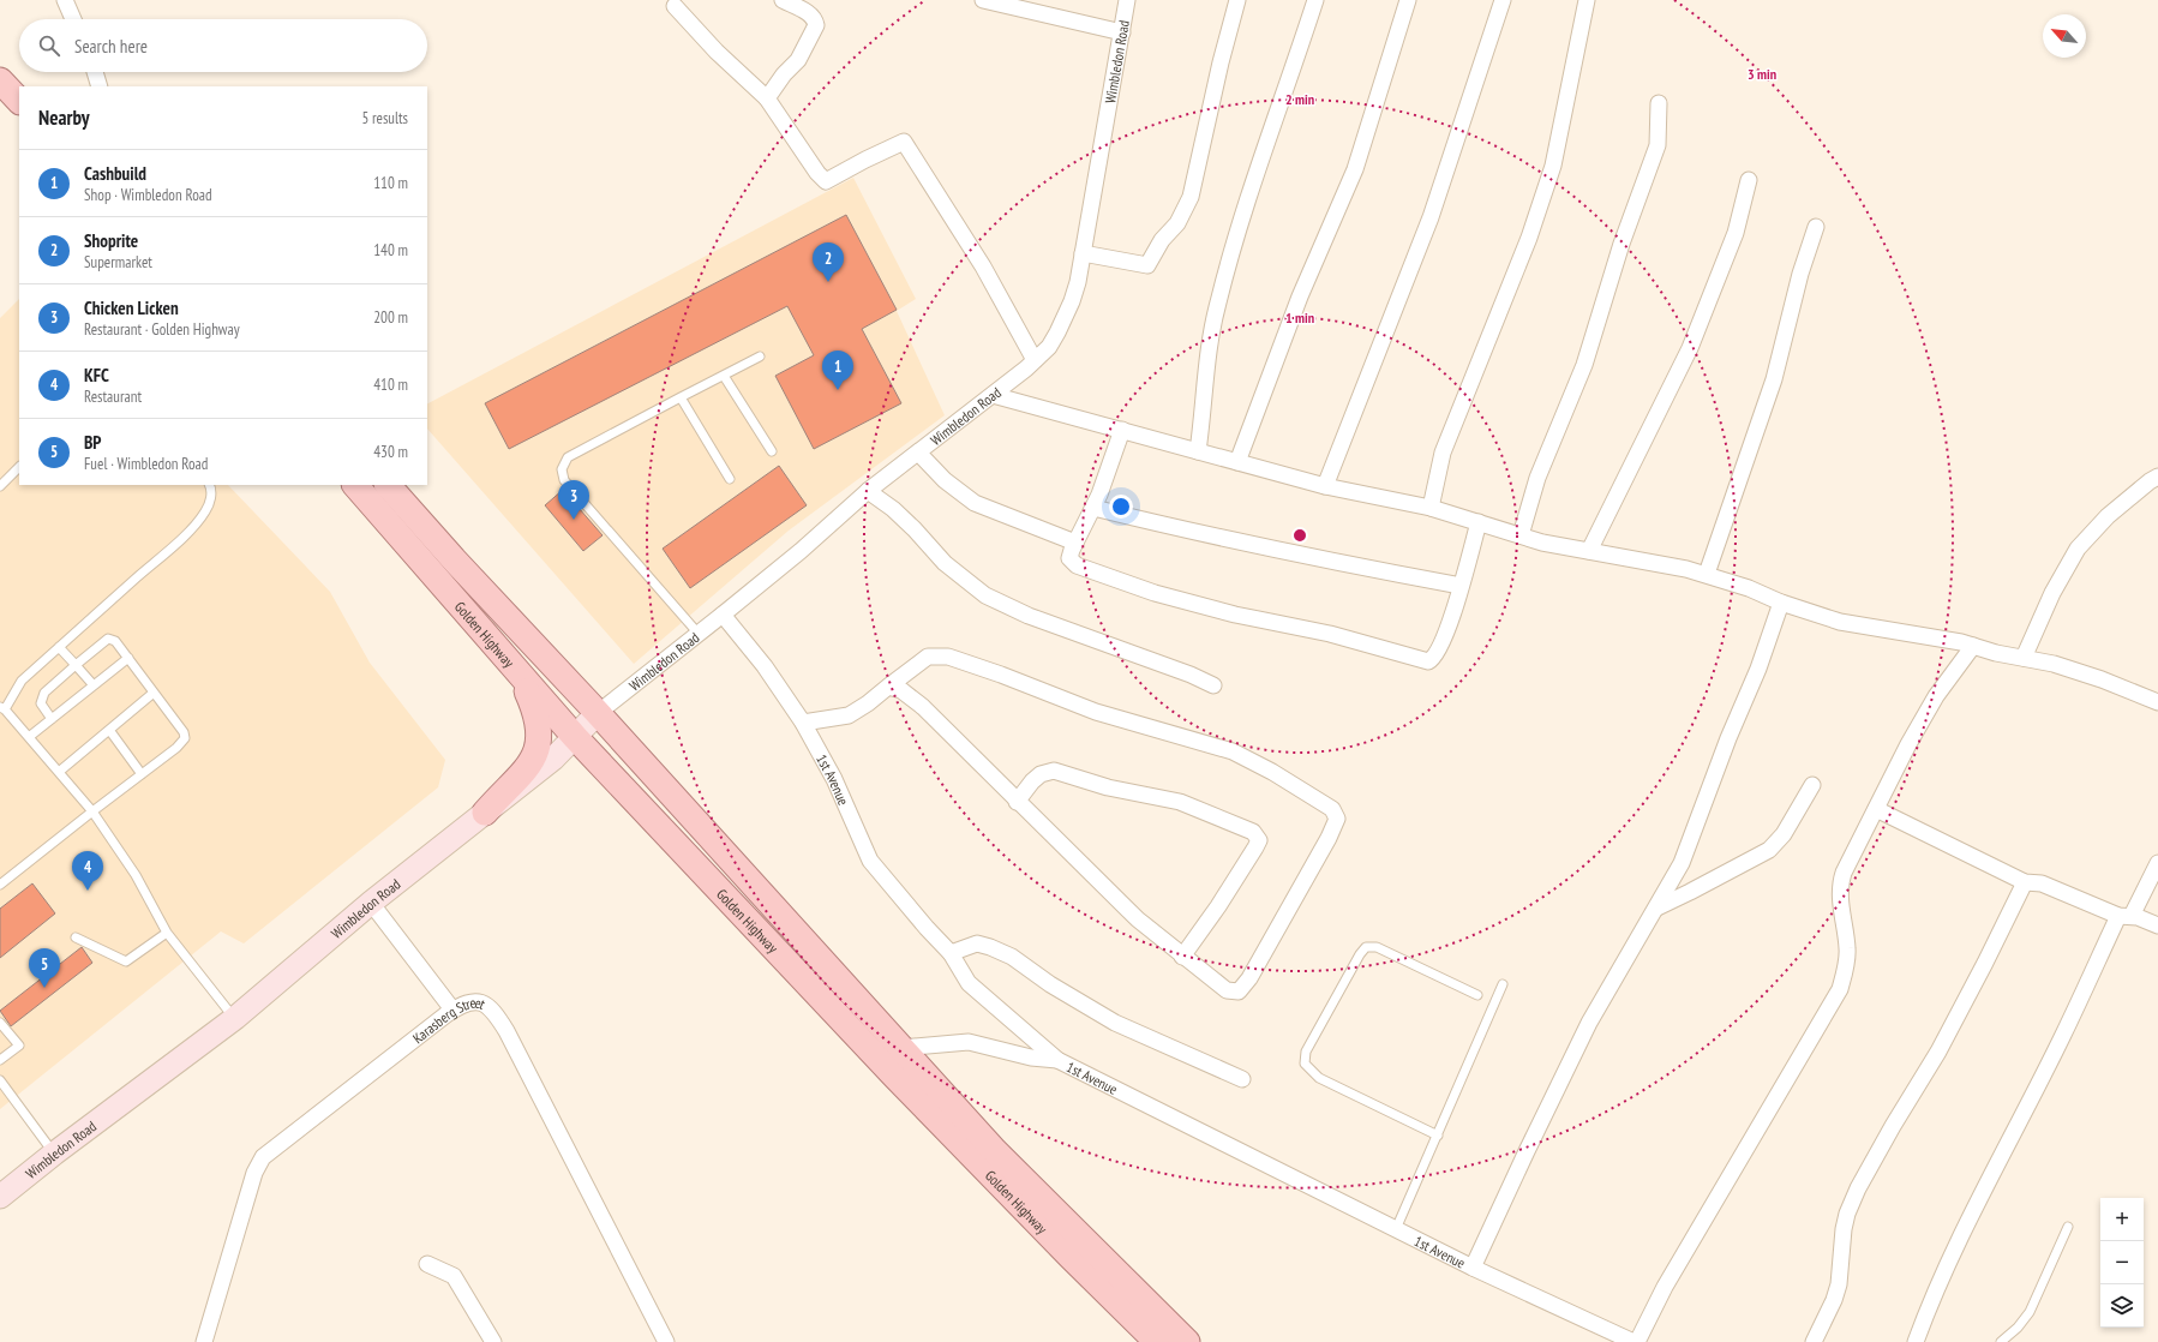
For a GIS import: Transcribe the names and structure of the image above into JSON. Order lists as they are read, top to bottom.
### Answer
{
  "streets": {
    "main road": ["Golden Highway"],
    "street": ["Wimbledon Road", "1st Avenue", "Karasberg Street"]
  },
  "crossings": [
    ["Wimbledon Road", "Golden Highway"],
    ["Wimbledon Road", "1st Avenue"]
  ],
  "north": "top left",
  "page": {
    "search": "Search here",
    "heading": ["Nearby", "5 results"],
    "list": [
      {
        "mark": "1",
        "name": "Cashbuild",
        "note": "Shop · Wimbledon Road",
        "value": "110 m"
      },
      {
        "mark": "2",
        "name": "Shoprite",
        "note": "Supermarket",
        "value": "140 m"
      },
      {
        "mark": "3",
        "name": "Chicken Licken",
        "note": "Restaurant · Golden Highway",
        "value": "200 m"
      },
      {
        "mark": "4",
        "name": "KFC",
        "note": "Restaurant",
        "value": "410 m"
      },
      {
        "mark": "5",
        "name": "BP",
        "note": "Fuel · Wimbledon Road",
        "value": "430 m"
      }
    ],
    "pins": [
      "2",
      "1",
      "3",
      "4",
      "5"
    ],
    "map_buttons": ["+", "−"]
  },
  "rings": ["3 min", "2 min", "1 min"]
}
